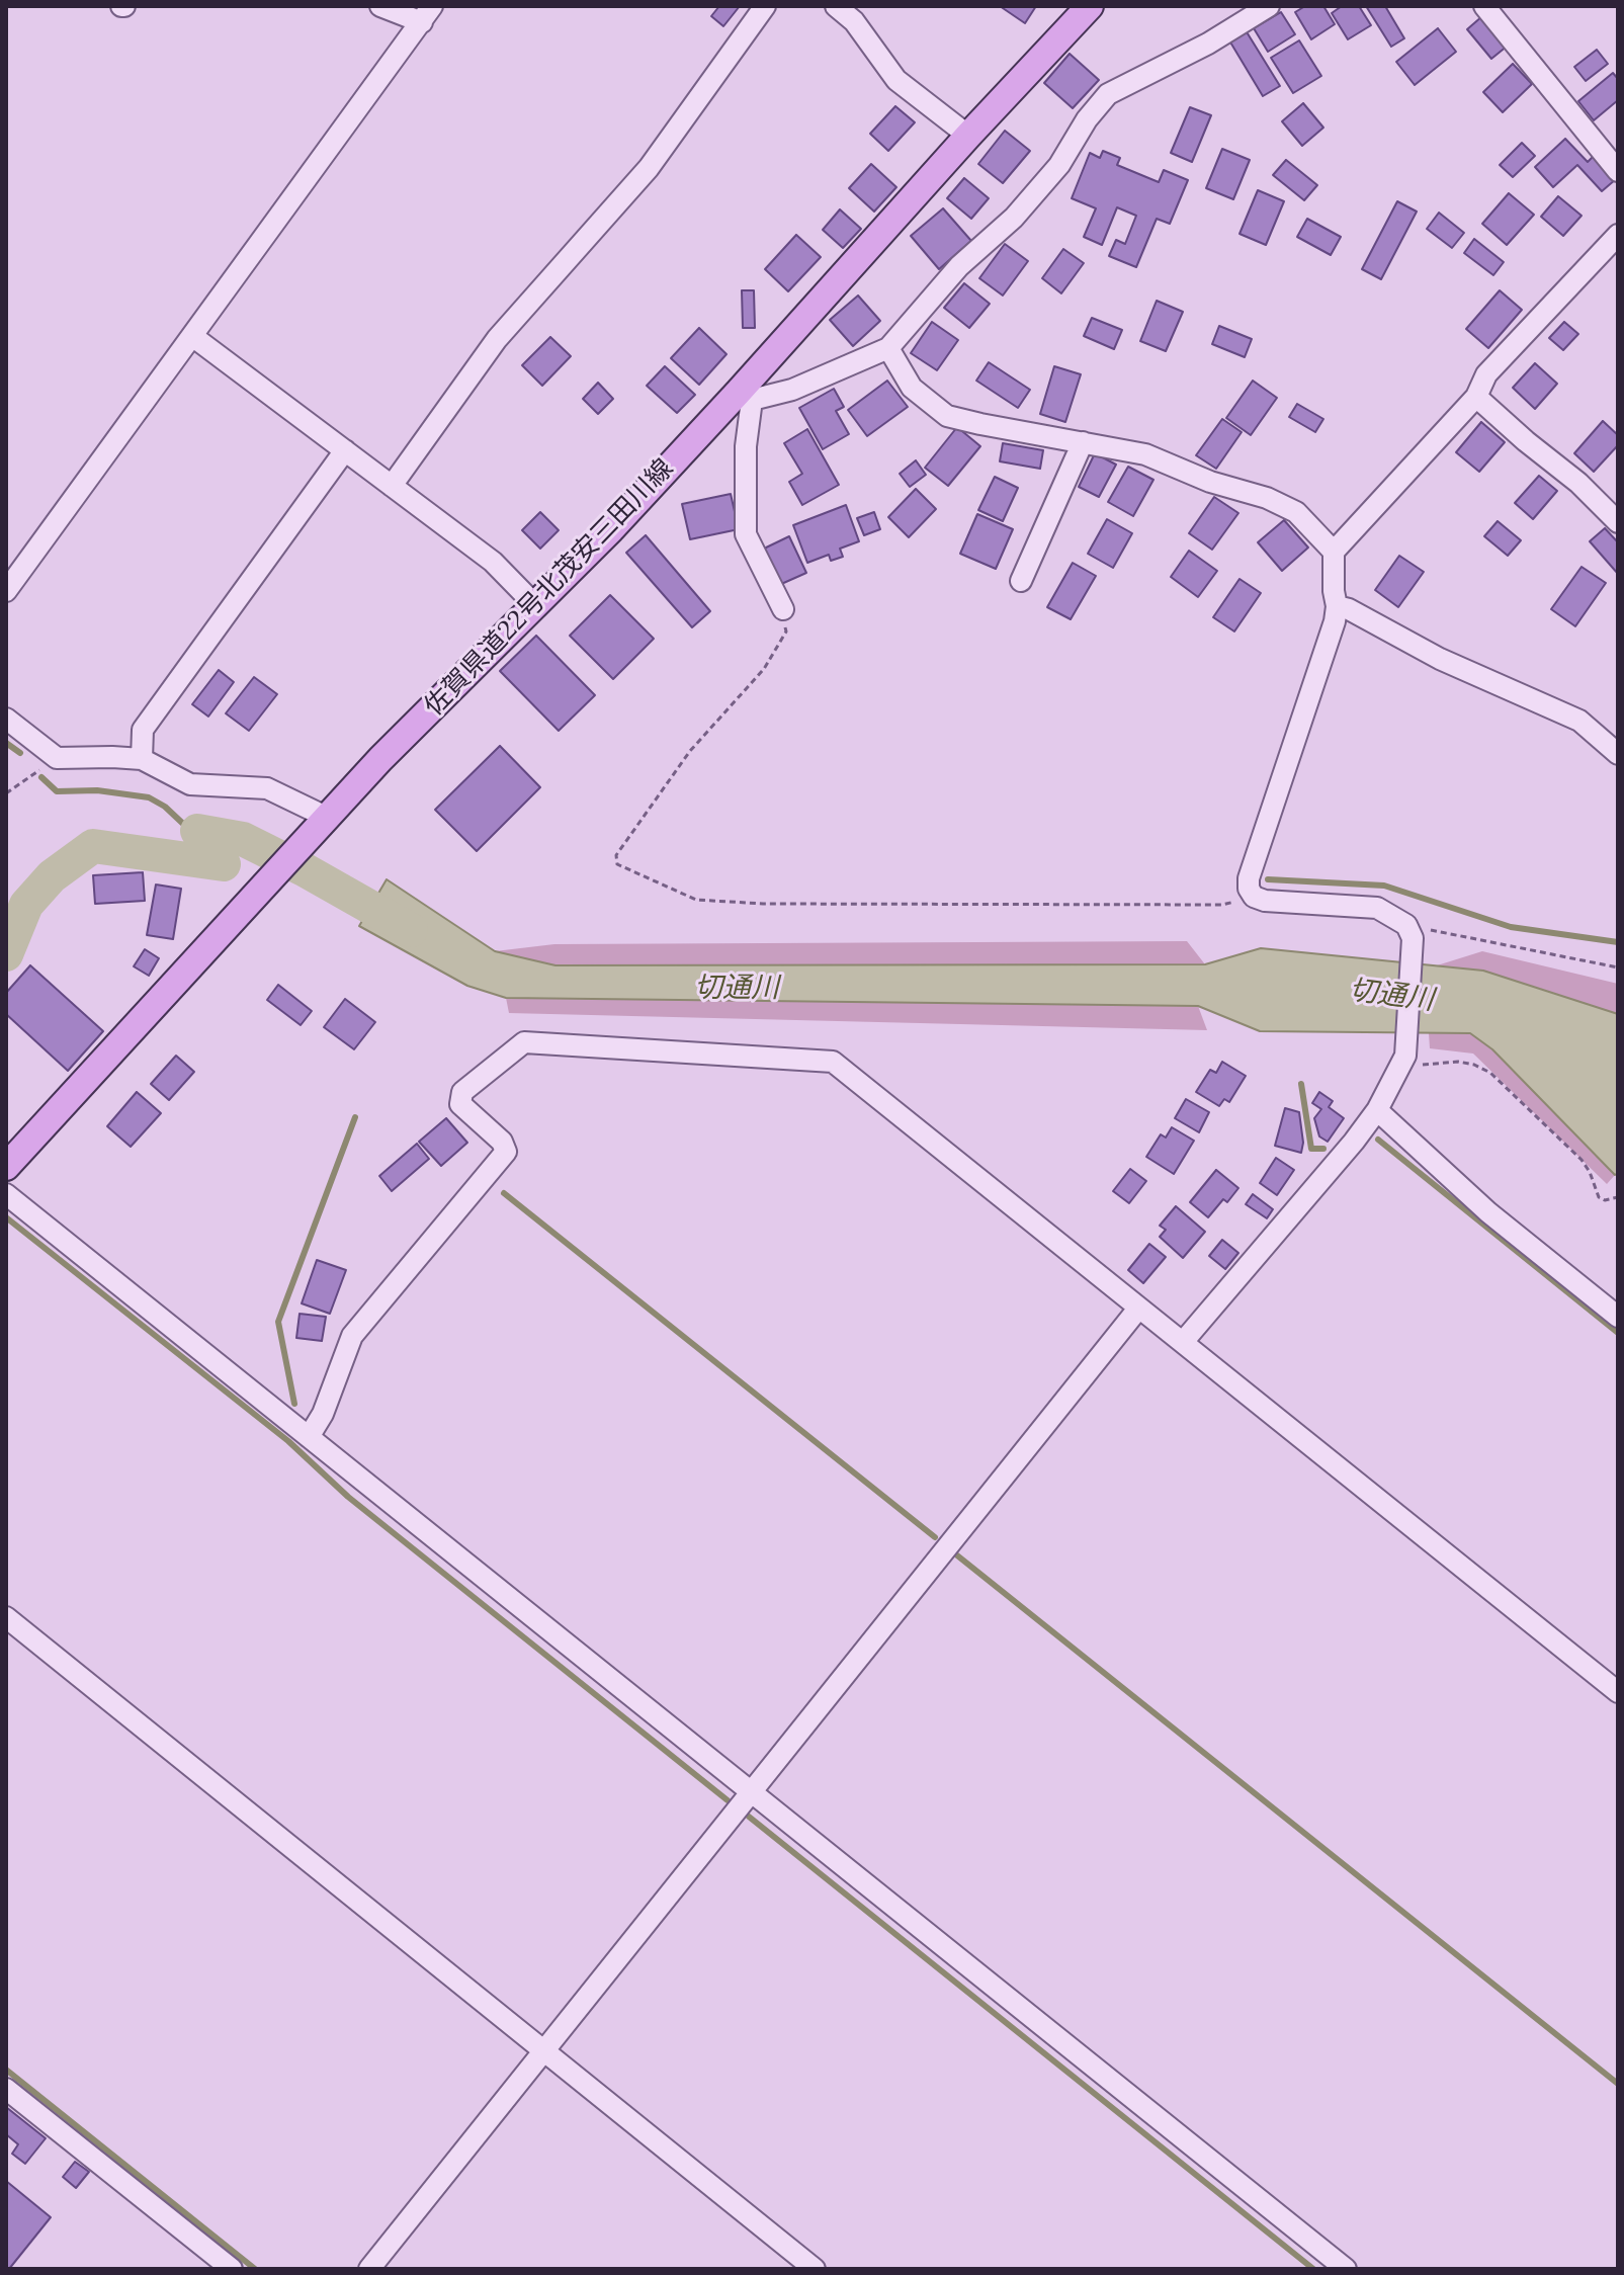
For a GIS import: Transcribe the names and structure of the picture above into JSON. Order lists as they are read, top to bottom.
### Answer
{
  "streets": {
    "main road": ["佐賀県道22号北茂安三田川線"]
  },
  "water": ["切通川"]
}
